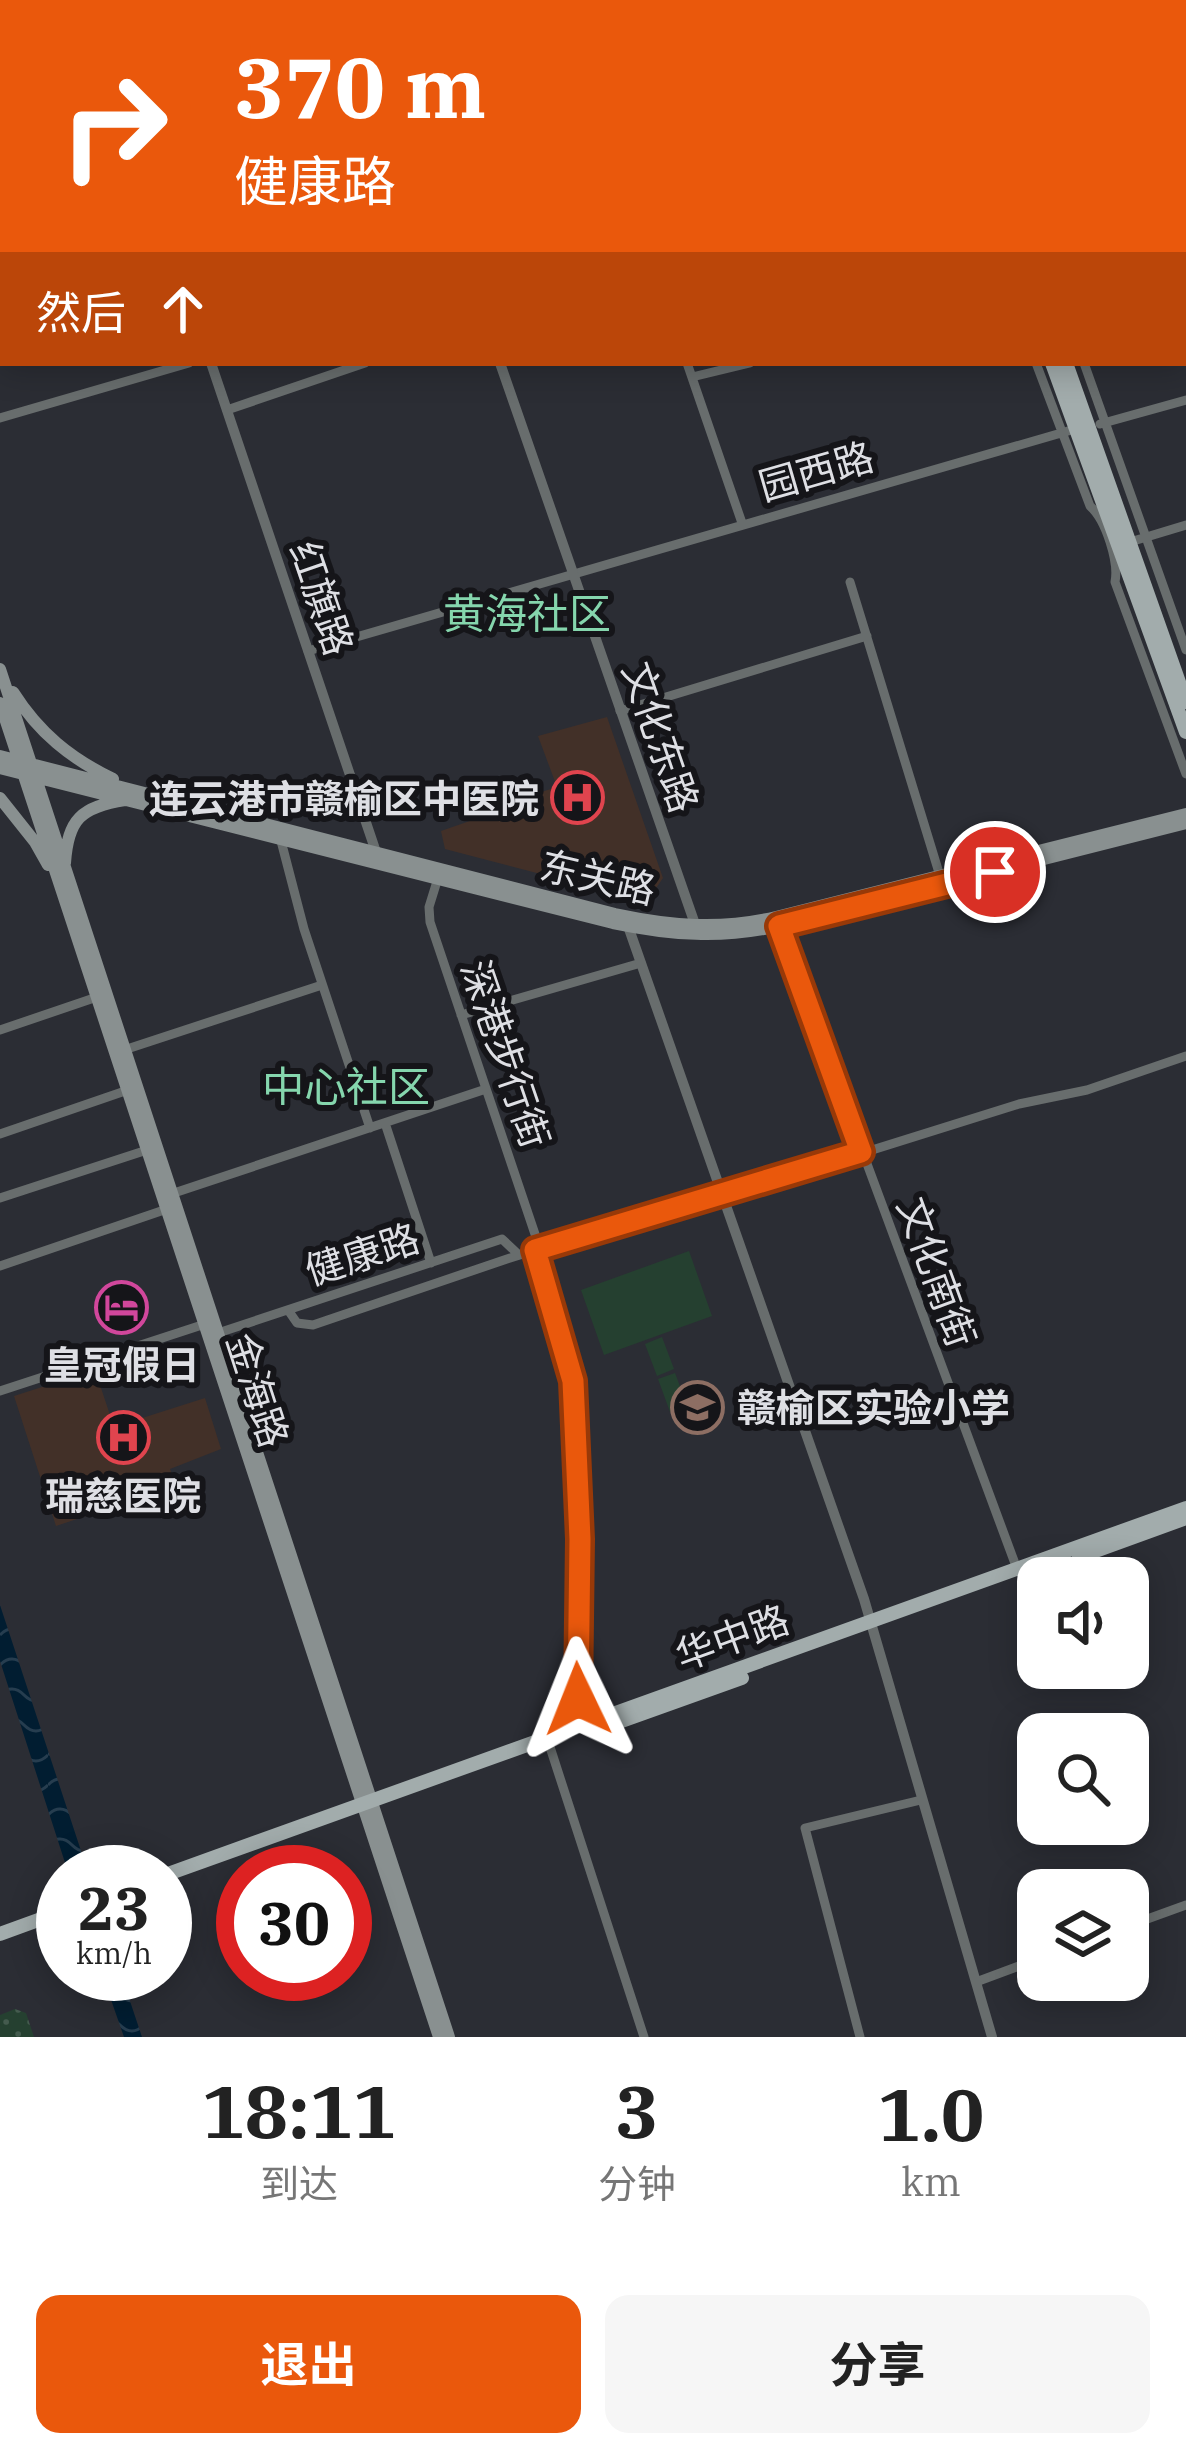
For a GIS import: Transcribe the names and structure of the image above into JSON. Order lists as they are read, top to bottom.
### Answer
{
  "streets": {
    "main road": ["东关路", "金海路", "华中路"],
    "street": [
      "园西路",
      "红旗路",
      "文化东路",
      "深港步行街",
      "健康路",
      "文化南街"
    ]
  },
  "crossings": [
    ["园西路", "红旗路"],
    ["园西路", "文化东路"],
    ["红旗路", "东关路"],
    ["文化东路", "东关路"],
    ["东关路", "深港步行街"],
    ["东关路", "文化南街"],
    ["东关路", "金海路"],
    ["深港步行街", "华中路"],
    ["健康路", "金海路"],
    ["文化南街", "华中路"],
    ["金海路", "华中路"]
  ],
  "districts": ["黄海社区", "中心社区"],
  "places": {
    "hospital": ["连云港市赣榆区中医院", "瑞慈医院"],
    "hotel": ["皇冠假日"],
    "school or university": ["赣榆区实验小学"]
  },
  "page": {
    "turn": ["370 m", "健康路"],
    "then": "然后",
    "speed": "23 km/h",
    "limit": "30",
    "eta": [
      "18:11",
      "到达",
      "3",
      "分钟",
      "1.0",
      "km"
    ],
    "buttons": ["退出", "分享"]
  }
}
